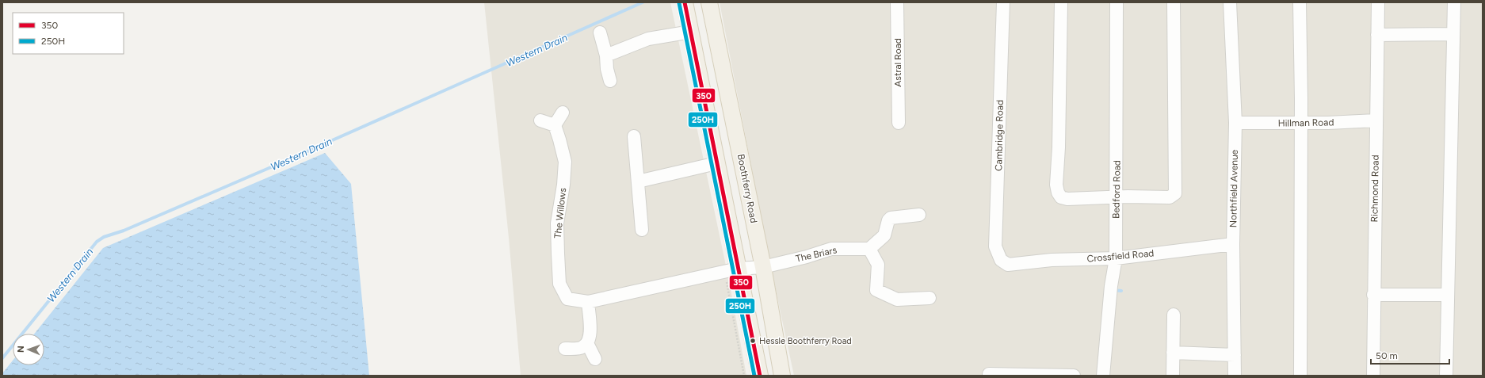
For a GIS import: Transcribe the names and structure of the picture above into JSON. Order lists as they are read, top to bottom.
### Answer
{
  "streets": {
    "main road": ["Boothferry Road"],
    "street": [
      "Astral Road",
      "Hillman Road",
      "Cambridge Road",
      "Northfield Avenue",
      "Richmond Road",
      "Bedford Road",
      "The Willows",
      "The Briars",
      "Crossfield Road"
    ]
  },
  "crossings": [
    ["Hillman Road", "Northfield Avenue"],
    ["Hillman Road", "Richmond Road"],
    ["Cambridge Road", "Crossfield Road"],
    ["Boothferry Road", "The Briars"],
    ["Northfield Avenue", "Crossfield Road"],
    ["Bedford Road", "Crossfield Road"],
    ["The Willows", "The Briars"]
  ],
  "water": ["Western Drain"],
  "places": ["Hessle Boothferry Road"],
  "lines": ["transit line 350", "transit line 250H"],
  "legend": ["350", "250H"],
  "scale_bar": "50 m",
  "north": "left"
}
